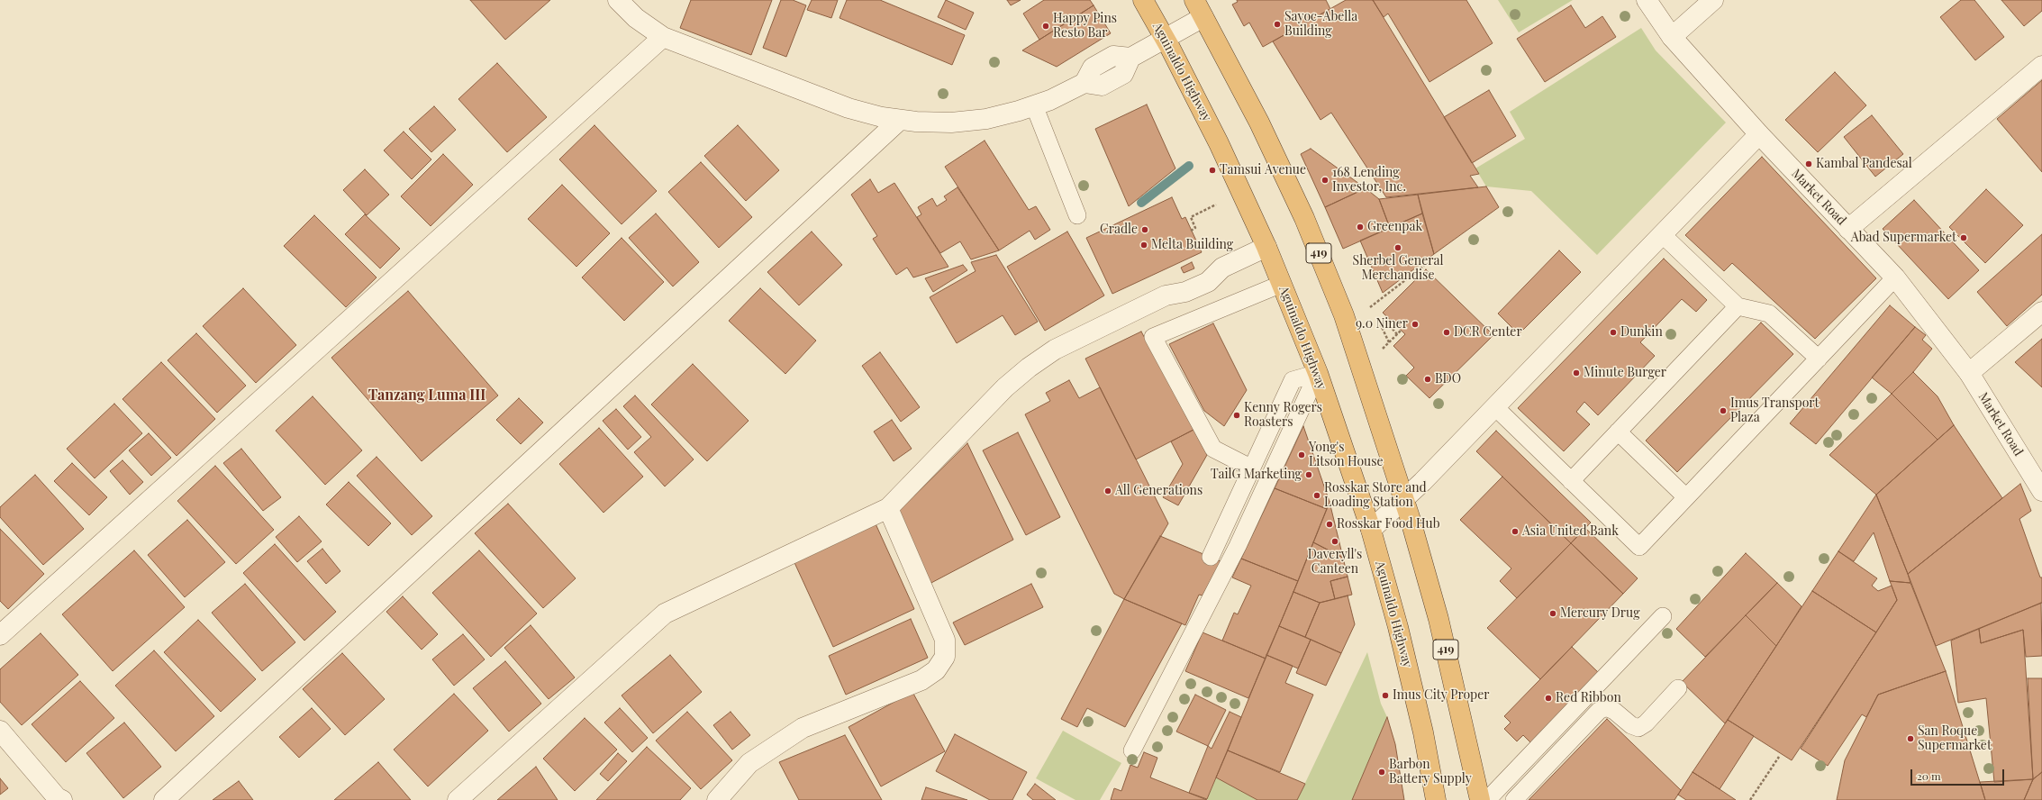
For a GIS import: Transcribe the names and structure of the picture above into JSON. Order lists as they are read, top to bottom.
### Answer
{
  "streets": {
    "highway": ["Aguinaldo Highway", "419"],
    "street": ["Market Road"]
  },
  "districts": ["Tanzang Luma III"],
  "places": [
    "Sayoc-Abella Building",
    "Happy Pins Resto Bar",
    "Kambal Pandesal",
    "Tamsui Avenue",
    "168 Lending Investor, Inc.",
    "Greenpak",
    "Cradle",
    "Abad Supermarket",
    "Melta Building",
    "Sherbel General Merchandise",
    "9.0 Niner",
    "DCR Center",
    "Dunkin",
    "Minute Burger",
    "BDO",
    "Imus Transport Plaza",
    "Kenny Rogers Roasters",
    "Yong's Litson House",
    "TailG Marketing",
    "All Generations",
    "Rosskar Store and Loading Station",
    "Rosskar Food Hub",
    "Asia United Bank",
    "Daveryll's Canteen",
    "Mercury Drug",
    "Imus City Proper",
    "Red Ribbon",
    "San Roque Supermarket",
    "Barbon Battery Supply"
  ],
  "scale_bar": "20 m"
}
